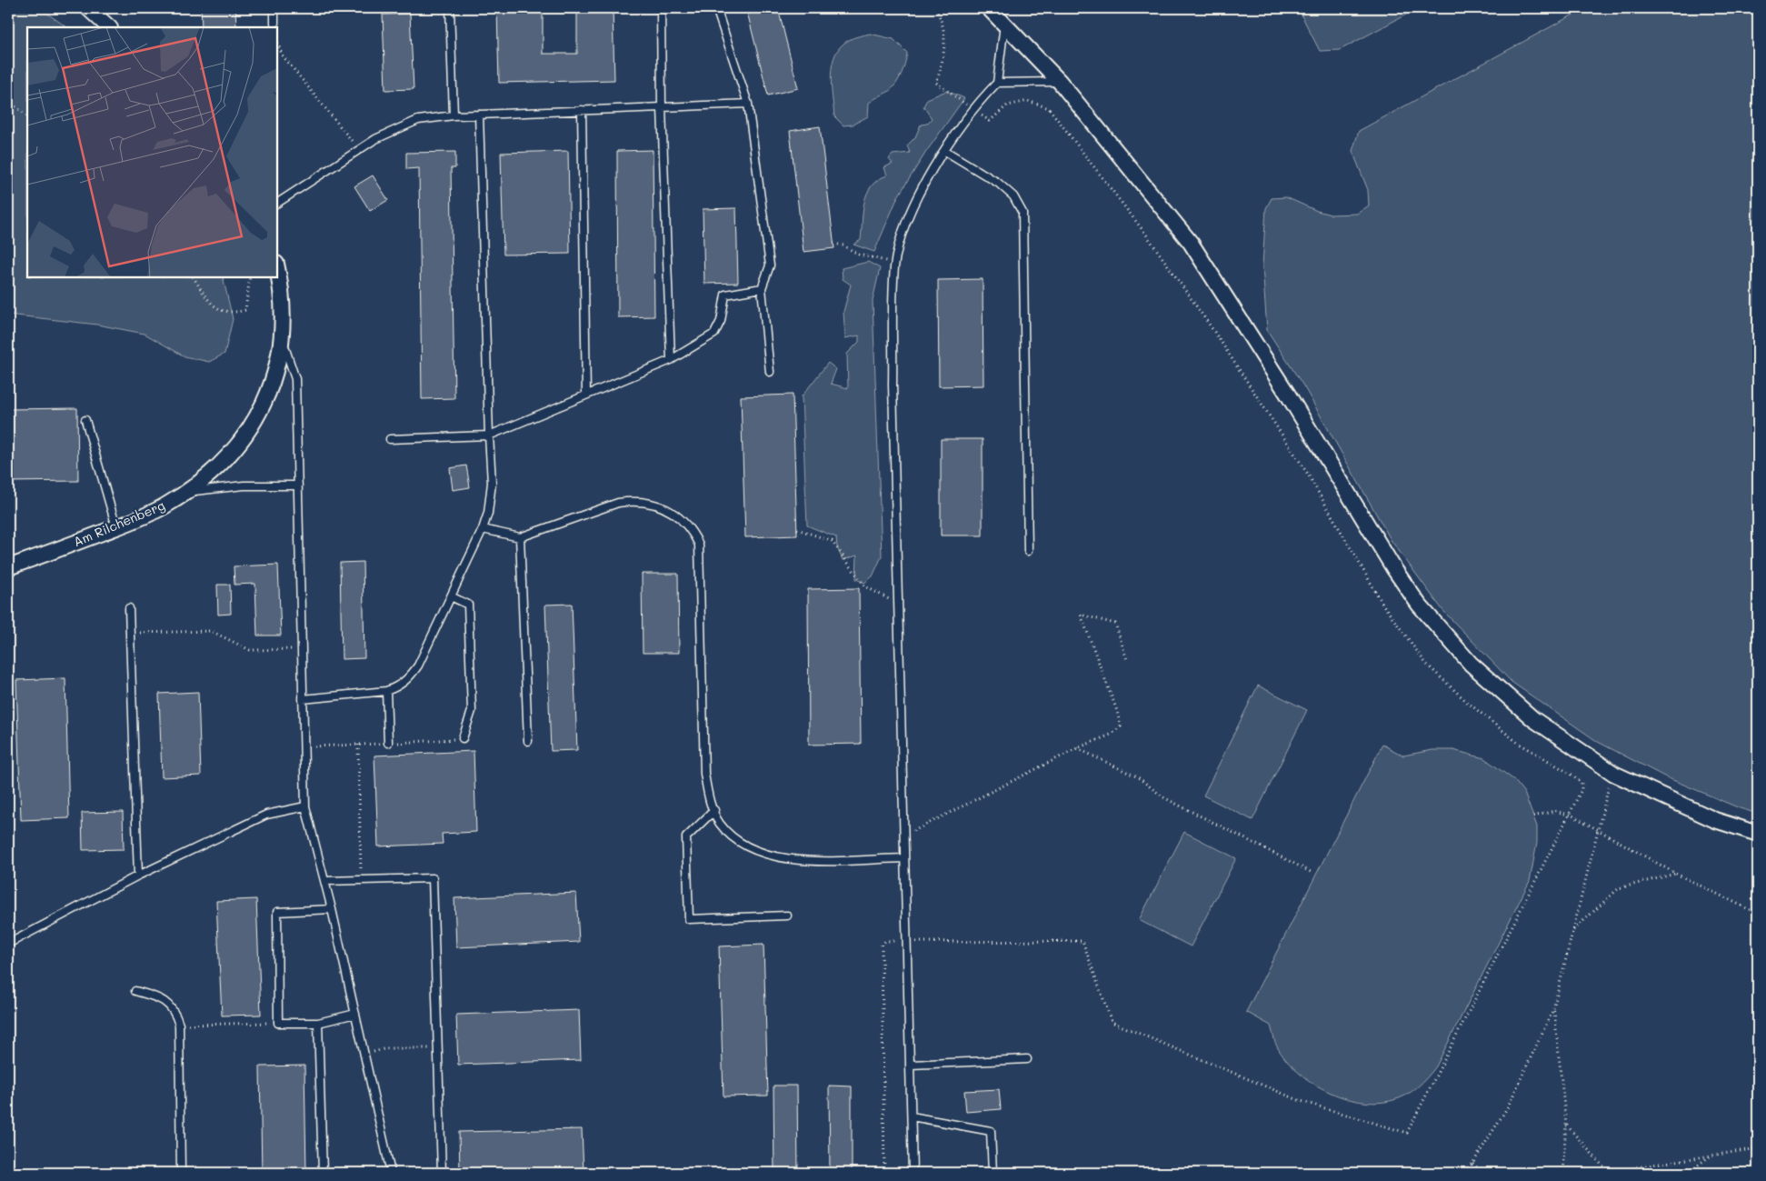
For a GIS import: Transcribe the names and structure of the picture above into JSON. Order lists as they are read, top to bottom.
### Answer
{
  "streets": {
    "street": ["Am Rilchenberg"]
  }
}
